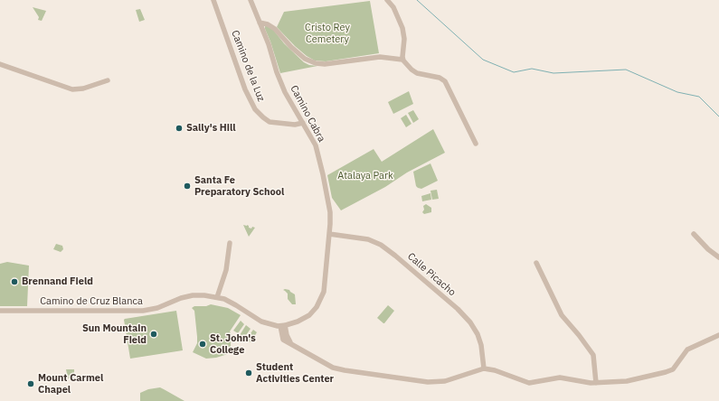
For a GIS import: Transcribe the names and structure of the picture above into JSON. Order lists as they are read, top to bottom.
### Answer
{
  "streets": {
    "street": [
      "Camino de la Luz",
      "Camino Cabra",
      "Calle Picacho",
      "Camino de Cruz Blanca"
    ]
  },
  "crossings": [
    ["Camino de la Luz", "Camino Cabra"],
    ["Camino Cabra", "Calle Picacho"],
    ["Camino Cabra", "Camino de Cruz Blanca"]
  ],
  "parks": ["Cristo Rey Cemetery", "Atalaya Park"],
  "places": [
    "Sally's Hill",
    "Santa Fe Preparatory School",
    "Brennand Field",
    "Sun Mountain Field",
    "St. John's College",
    "Student Activities Center",
    "Mount Carmel Chapel"
  ]
}
